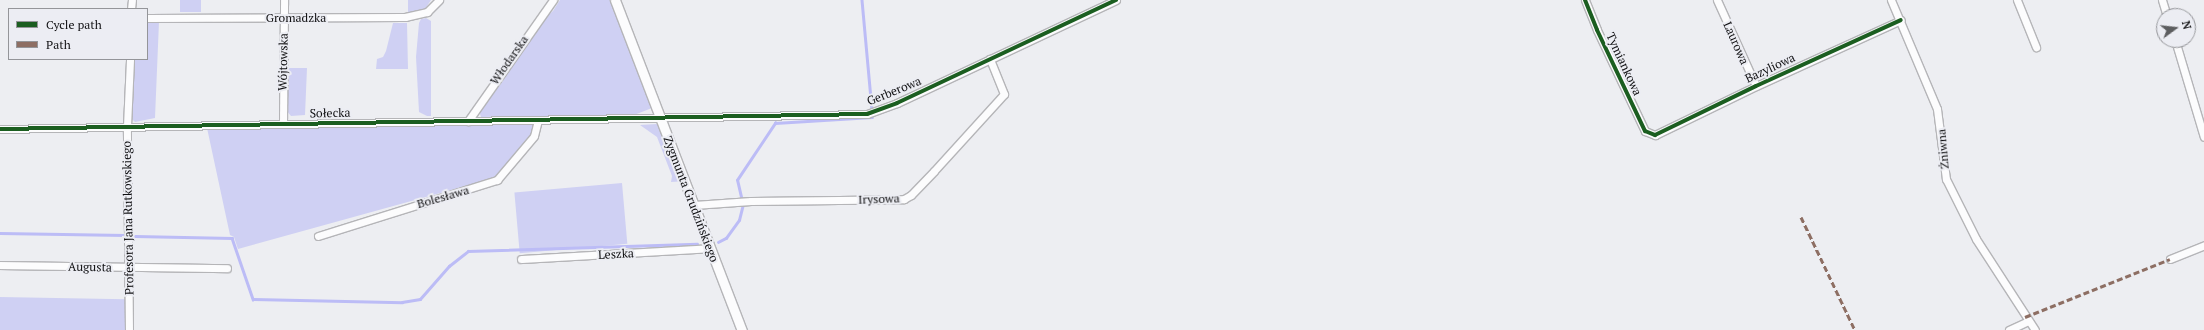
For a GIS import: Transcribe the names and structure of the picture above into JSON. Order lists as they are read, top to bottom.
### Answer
{
  "streets": {
    "street": [
      "Gromadzka",
      "Laurowa",
      "Włodarska",
      "Wójtowska",
      "Tymiankowa",
      "Bazyliowa",
      "Gerberowa",
      "Sołecka",
      "Żniwna",
      "Bolesława",
      "Zygmunta Grudzińskiego",
      "Irysowa",
      "Profesora Jana Rutkowskiego",
      "Leszka",
      "Augusta"
    ]
  },
  "crossings": [
    ["Gromadzka", "Wójtowska"],
    ["Laurowa", "Bazyliowa"],
    ["Włodarska", "Sołecka"],
    ["Wójtowska", "Sołecka"],
    ["Tymiankowa", "Bazyliowa"],
    ["Bazyliowa", "Żniwna"],
    ["Gerberowa", "Sołecka"],
    ["Gerberowa", "Zygmunta Grudzińskiego"],
    ["Gerberowa", "Irysowa"],
    ["Sołecka", "Bolesława"],
    ["Sołecka", "Zygmunta Grudzińskiego"],
    ["Sołecka", "Profesora Jana Rutkowskiego"],
    ["Zygmunta Grudzińskiego", "Irysowa"],
    ["Zygmunta Grudzińskiego", "Leszka"],
    ["Profesora Jana Rutkowskiego", "Augusta"]
  ],
  "legend": ["Cycle path", "Path"],
  "north": "right"
}
